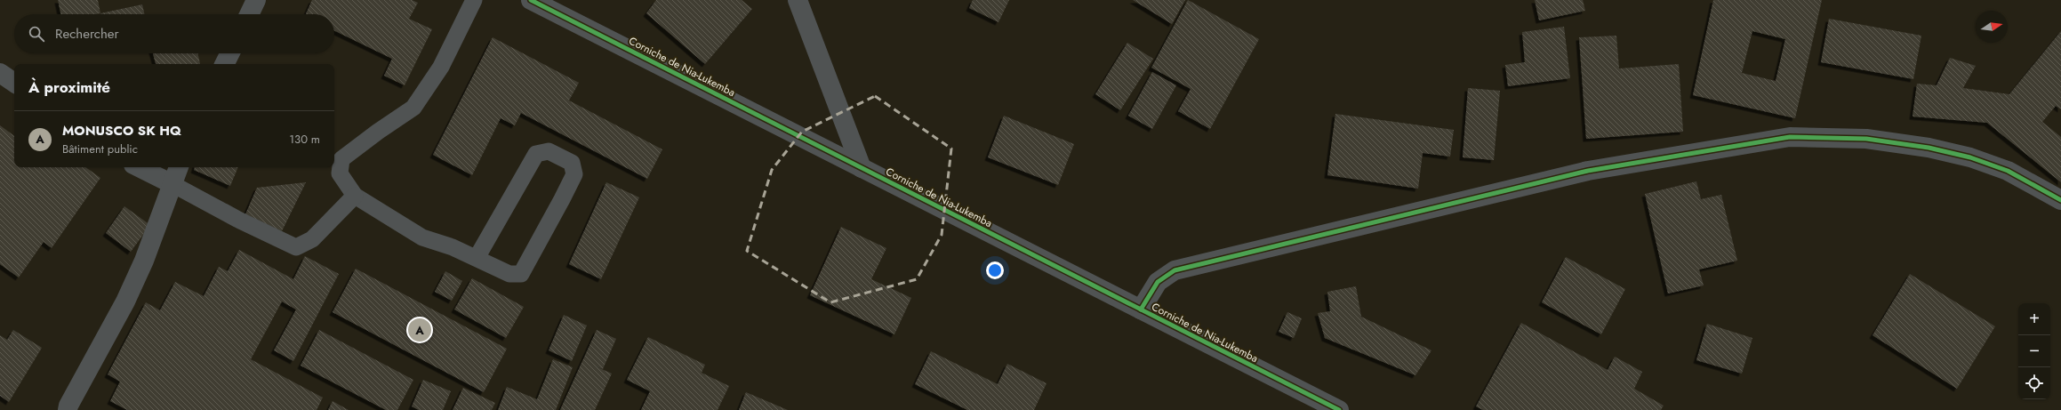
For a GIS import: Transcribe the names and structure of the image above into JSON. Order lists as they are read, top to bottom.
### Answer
{
  "streets": {
    "street": ["Corniche de Nia-Lukemba"]
  },
  "north": "right",
  "page": {
    "search": "Rechercher",
    "heading": "À proximité",
    "list": [
      {
        "mark": "A",
        "name": "MONUSCO SK HQ",
        "note": "Bâtiment public",
        "value": "130 m"
      }
    ],
    "map_buttons": ["+", "−"],
    "pins": "A"
  }
}
